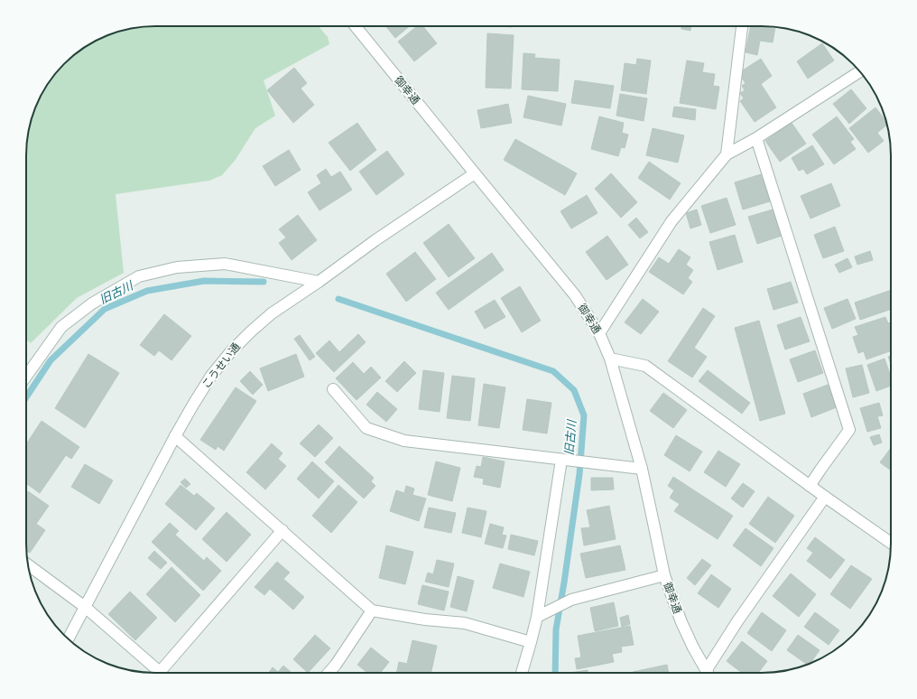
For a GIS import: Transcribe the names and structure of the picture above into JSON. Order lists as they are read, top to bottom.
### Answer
{
  "streets": {
    "street": ["御幸通", "こうせい通"]
  },
  "crossings": [
    ["御幸通", "こうせい通"]
  ],
  "water": ["旧古川"]
}
